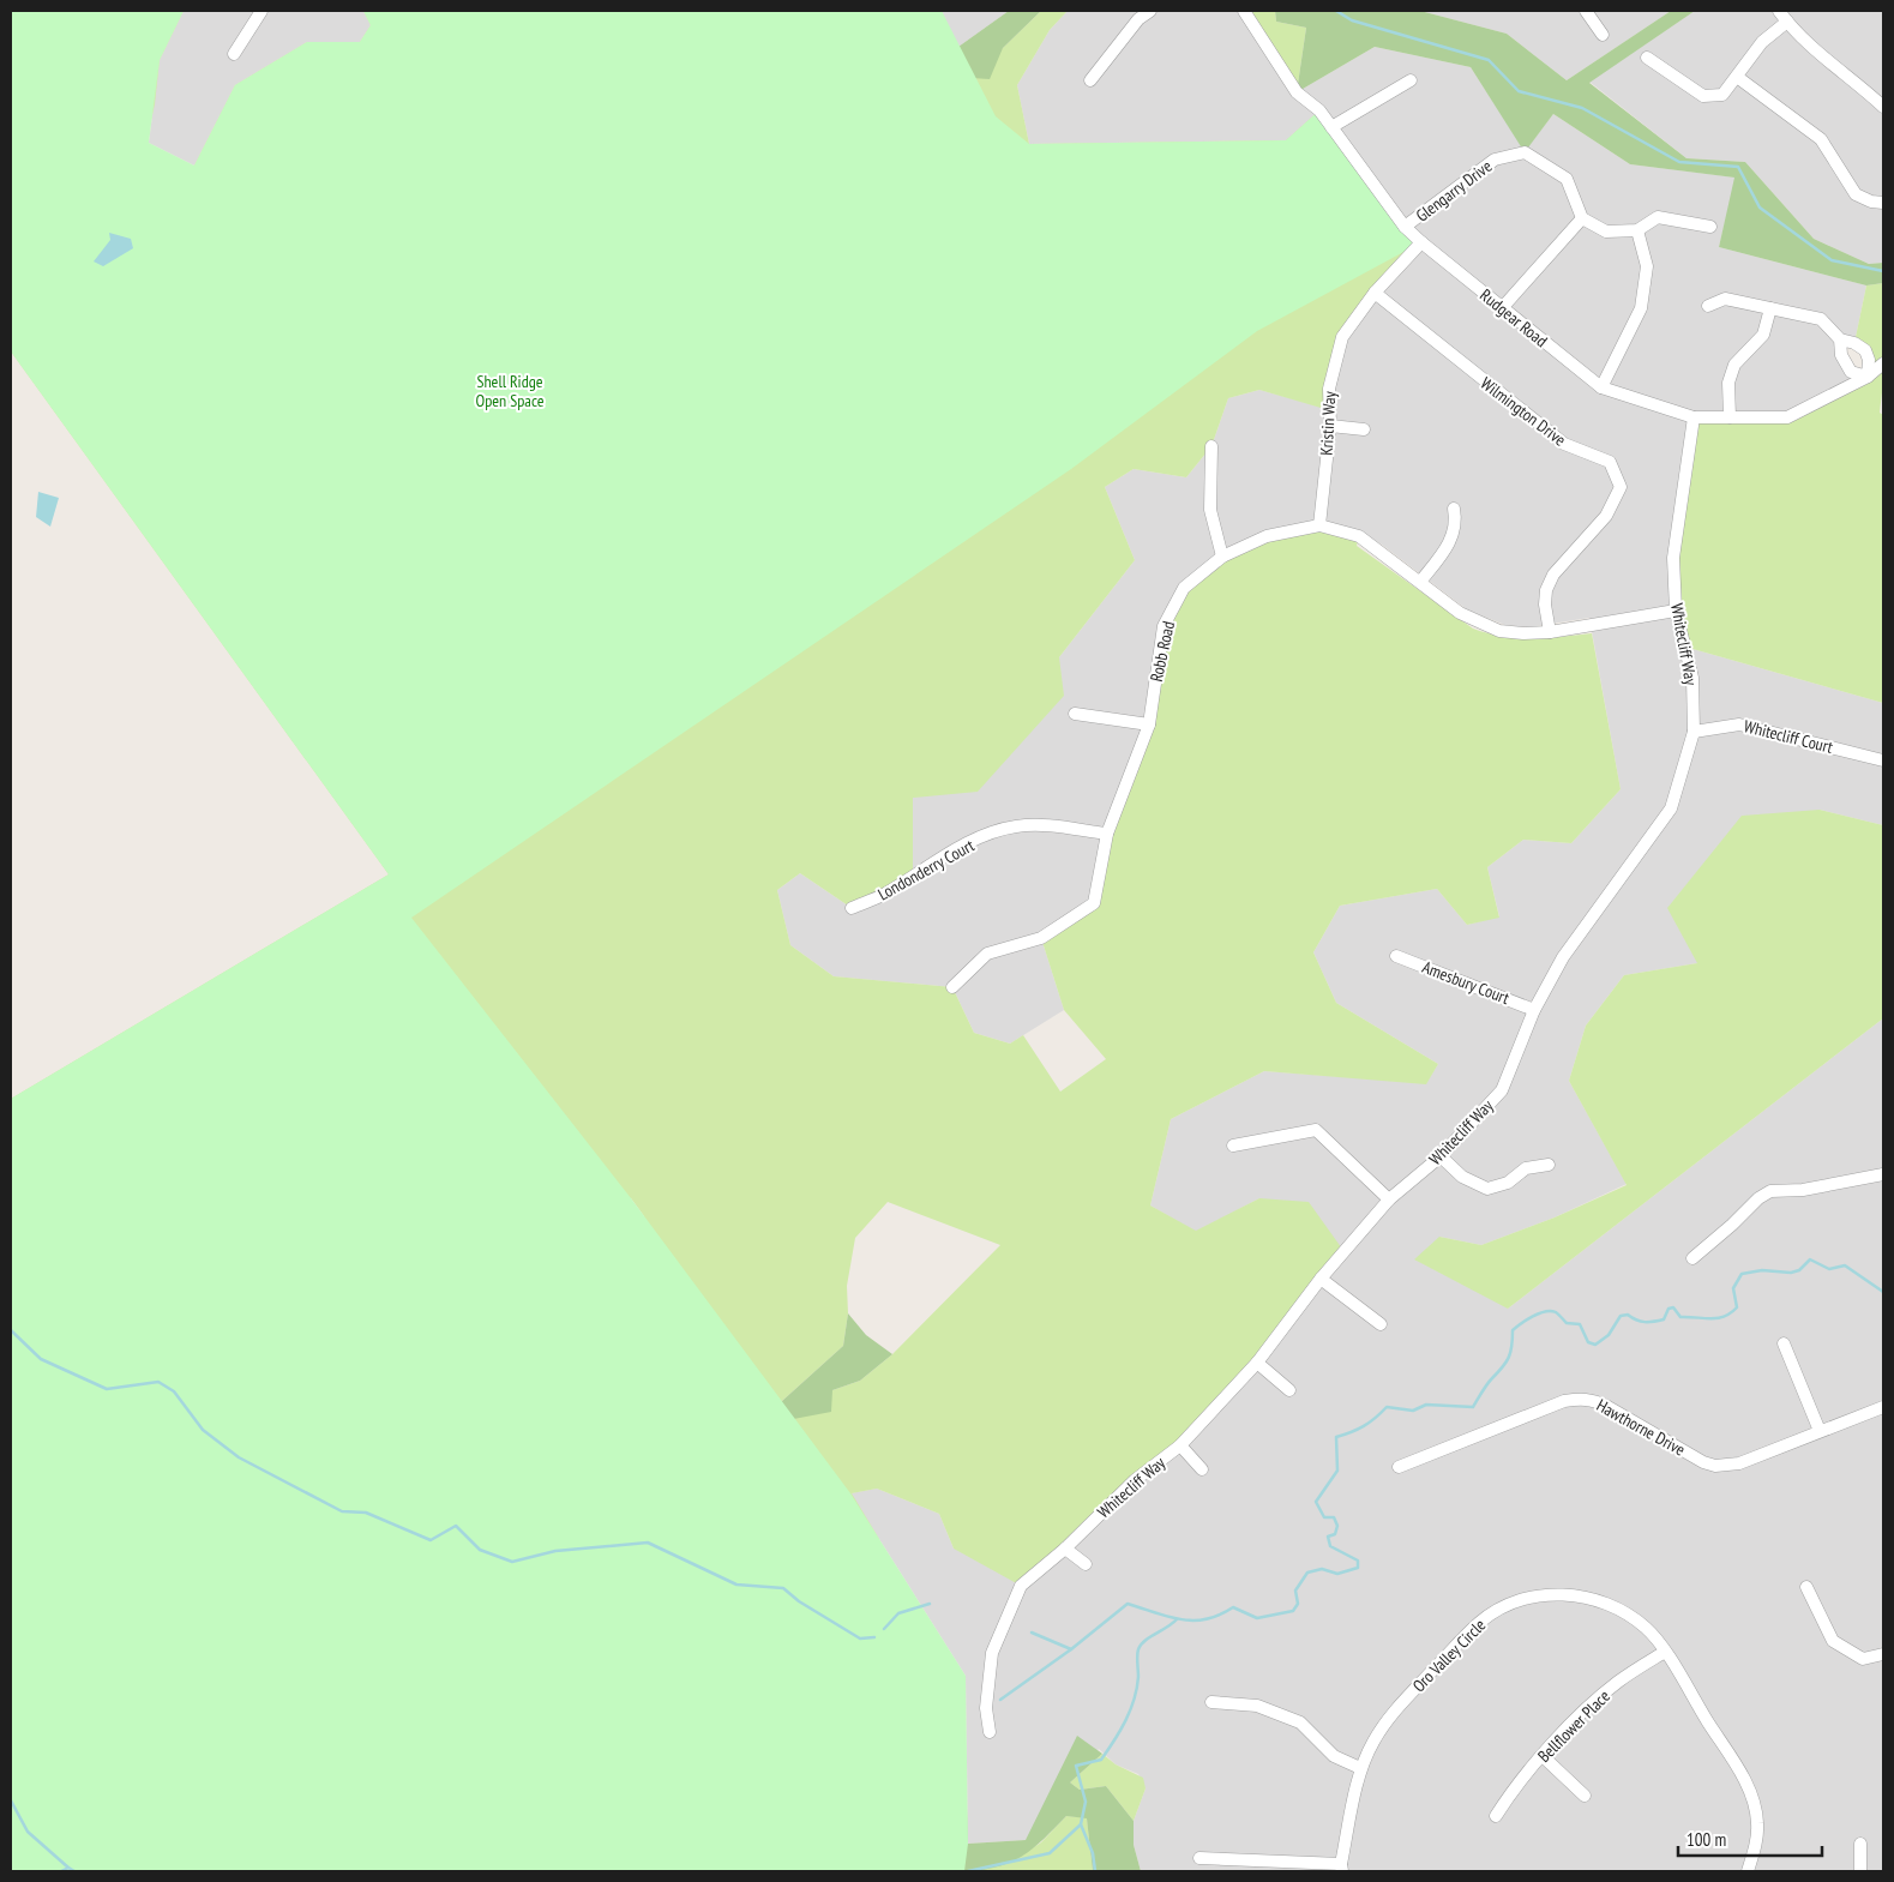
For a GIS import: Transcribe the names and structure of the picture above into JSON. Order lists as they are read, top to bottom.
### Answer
{
  "streets": {
    "street": [
      "Glengarry Drive",
      "Rudgear Road",
      "Wilmington Drive",
      "Kristin Way",
      "Whitecliff Way",
      "Robb Road",
      "Whitecliff Court",
      "Londonderry Court",
      "Amesbury Court",
      "Hawthorne Drive",
      "Oro Valley Circle",
      "Bellflower Place"
    ]
  },
  "crossings": [
    ["Glengarry Drive", "Rudgear Road"],
    ["Rudgear Road", "Kristin Way"],
    ["Rudgear Road", "Whitecliff Way"],
    ["Wilmington Drive", "Kristin Way"],
    ["Wilmington Drive", "Robb Road"],
    ["Kristin Way", "Robb Road"],
    ["Whitecliff Way", "Robb Road"],
    ["Whitecliff Way", "Whitecliff Court"],
    ["Whitecliff Way", "Amesbury Court"],
    ["Robb Road", "Londonderry Court"],
    ["Oro Valley Circle", "Bellflower Place"]
  ],
  "parks": ["Shell Ridge Open Space"],
  "scale_bar": "100 m"
}
